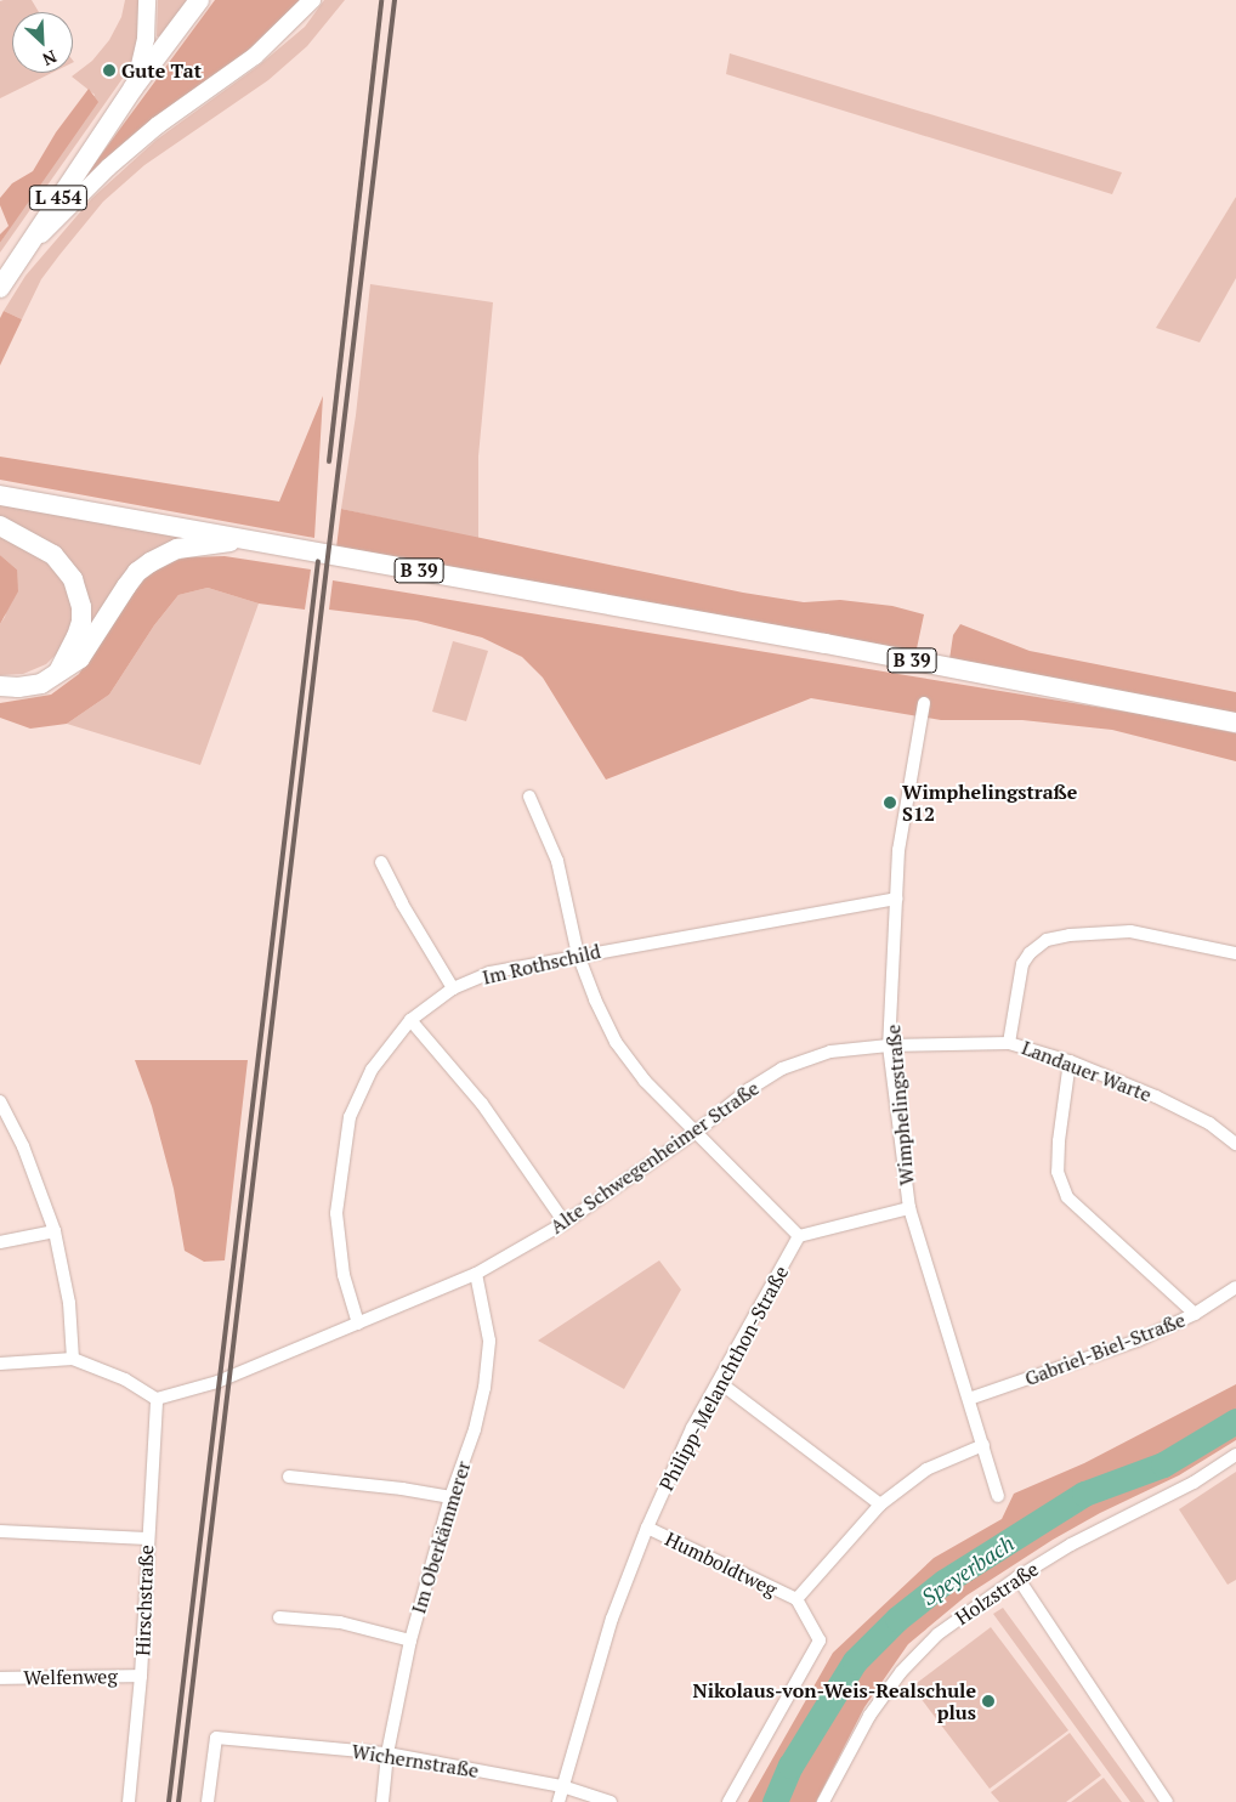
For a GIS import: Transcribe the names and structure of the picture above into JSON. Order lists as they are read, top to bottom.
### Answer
{
  "streets": {
    "main road": ["L 454", "B 39"],
    "street": [
      "Im Rothschild",
      "Landauer Warte",
      "Wimphelingstraße",
      "Alte Schwegenheimer Straße",
      "Gabriel-Biel-Straße",
      "Philipp-Melanchthon-Straße",
      "Im Oberkämmerer",
      "Humboldtweg",
      "Holzstraße",
      "Hirschstraße",
      "Welfenweg",
      "Wichernstraße"
    ]
  },
  "crossings": [
    ["Im Rothschild", "Wimphelingstraße"],
    ["Im Rothschild", "Alte Schwegenheimer Straße"],
    ["Landauer Warte", "Wimphelingstraße"],
    ["Landauer Warte", "Alte Schwegenheimer Straße"],
    ["Wimphelingstraße", "Alte Schwegenheimer Straße"],
    ["Wimphelingstraße", "Gabriel-Biel-Straße"],
    ["Alte Schwegenheimer Straße", "Im Oberkämmerer"],
    ["Alte Schwegenheimer Straße", "Hirschstraße"],
    ["Philipp-Melanchthon-Straße", "Humboldtweg"],
    ["Philipp-Melanchthon-Straße", "Wichernstraße"],
    ["Im Oberkämmerer", "Wichernstraße"],
    ["Hirschstraße", "Welfenweg"]
  ],
  "water": ["Speyerbach"],
  "places": ["Gute Tat", "Wimphelingstraße S12", "Nikolaus-von-Weis-Realschule plus"],
  "north": "bottom right"
}
